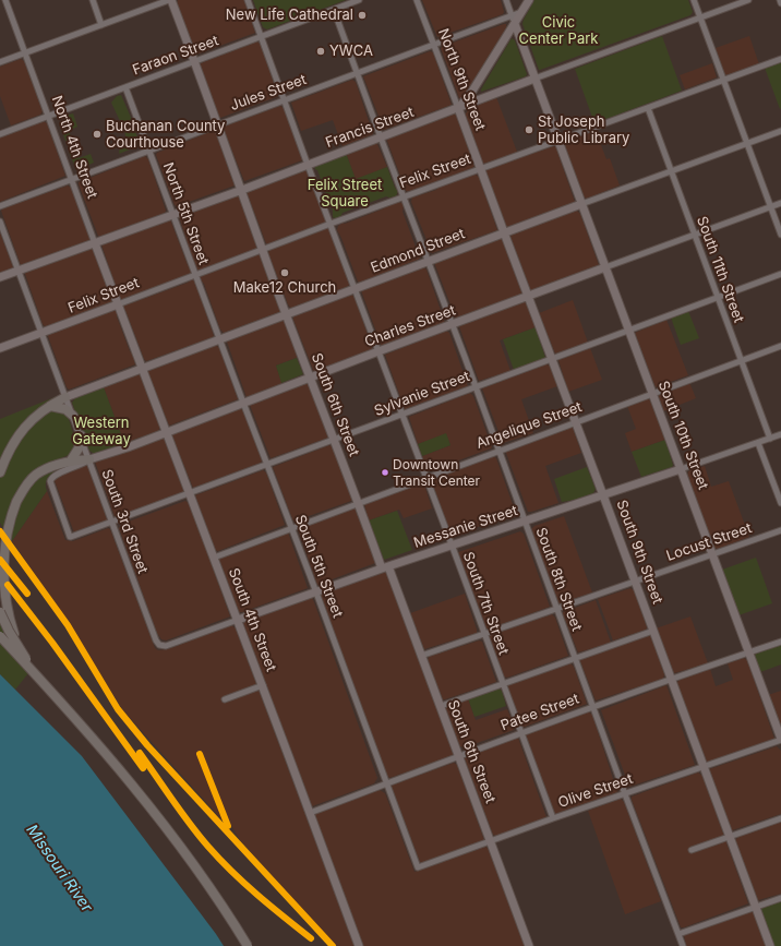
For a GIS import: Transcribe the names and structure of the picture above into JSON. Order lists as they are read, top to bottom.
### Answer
{
  "streets": {
    "main road": [
      "North 9th Street",
      "Francis Street",
      "North 4th Street",
      "Felix Street",
      "Edmond Street",
      "Charles Street",
      "South 6th Street",
      "South 10th Street",
      "Messanie Street",
      "South 9th Street",
      "South 4th Street"
    ],
    "street": [
      "Faraon Street",
      "Jules Street",
      "North 5th Street",
      "South 11th Street",
      "Sylvanie Street",
      "Angelique Street",
      "South 3rd Street",
      "Locust Street",
      "South 5th Street",
      "South 8th Street",
      "South 7th Street",
      "Patee Street",
      "Olive Street"
    ]
  },
  "crossings": [
    ["Faraon Street", "North 4th Street"],
    ["Faraon Street", "North 5th Street"],
    ["Faraon Street", "South 6th Street"],
    ["Faraon Street", "South 8th Street"],
    ["Faraon Street", "South 7th Street"],
    ["North 9th Street", "Jules Street"],
    ["North 9th Street", "Francis Street"],
    ["North 9th Street", "Felix Street"],
    ["North 9th Street", "South 9th Street"],
    ["Jules Street", "North 4th Street"],
    ["Jules Street", "North 5th Street"],
    ["Jules Street", "South 6th Street"],
    ["Jules Street", "South 10th Street"],
    ["Jules Street", "South 8th Street"],
    ["Jules Street", "South 7th Street"],
    ["Francis Street", "North 4th Street"],
    ["Francis Street", "North 5th Street"],
    ["Francis Street", "South 6th Street"],
    ["Francis Street", "South 10th Street"],
    ["Francis Street", "South 3rd Street"],
    ["Francis Street", "South 8th Street"],
    ["Francis Street", "South 7th Street"],
    ["North 4th Street", "Felix Street"],
    ["North 4th Street", "South 4th Street"],
    ["Felix Street", "North 5th Street"],
    ["Felix Street", "South 11th Street"],
    ["Felix Street", "South 6th Street"],
    ["Felix Street", "South 10th Street"],
    ["Felix Street", "South 3rd Street"],
    ["Felix Street", "South 9th Street"],
    ["Felix Street", "South 5th Street"],
    ["Felix Street", "South 8th Street"],
    ["Felix Street", "South 7th Street"],
    ["Felix Street", "South 4th Street"],
    ["North 5th Street", "South 5th Street"],
    ["Edmond Street", "South 11th Street"],
    ["Edmond Street", "South 6th Street"],
    ["Edmond Street", "South 10th Street"],
    ["Edmond Street", "South 3rd Street"],
    ["Edmond Street", "South 9th Street"],
    ["Edmond Street", "South 5th Street"],
    ["Edmond Street", "South 8th Street"],
    ["Edmond Street", "South 7th Street"],
    ["Edmond Street", "South 4th Street"],
    ["South 11th Street", "Charles Street"],
    ["South 11th Street", "Sylvanie Street"],
    ["South 11th Street", "Angelique Street"],
    ["South 11th Street", "Messanie Street"],
    ["Charles Street", "Sylvanie Street"],
    ["Charles Street", "South 6th Street"],
    ["Charles Street", "South 10th Street"],
    ["Charles Street", "South 3rd Street"],
    ["Charles Street", "South 9th Street"],
    ["Charles Street", "South 5th Street"],
    ["Charles Street", "South 8th Street"],
    ["Charles Street", "South 7th Street"],
    ["Charles Street", "South 4th Street"],
    ["Sylvanie Street", "South 6th Street"],
    ["Sylvanie Street", "South 10th Street"],
    ["Sylvanie Street", "South 3rd Street"],
    ["Sylvanie Street", "South 9th Street"],
    ["Sylvanie Street", "South 5th Street"],
    ["Sylvanie Street", "South 8th Street"],
    ["Sylvanie Street", "South 7th Street"],
    ["Sylvanie Street", "South 4th Street"],
    ["South 6th Street", "Angelique Street"],
    ["South 6th Street", "Messanie Street"],
    ["South 6th Street", "Locust Street"],
    ["South 6th Street", "Patee Street"],
    ["South 6th Street", "Olive Street"],
    ["Angelique Street", "South 10th Street"],
    ["Angelique Street", "South 9th Street"],
    ["Angelique Street", "South 5th Street"],
    ["Angelique Street", "South 8th Street"],
    ["Angelique Street", "South 7th Street"],
    ["Angelique Street", "South 4th Street"],
    ["South 10th Street", "Messanie Street"],
    ["South 10th Street", "Locust Street"],
    ["South 10th Street", "Patee Street"],
    ["South 10th Street", "Olive Street"],
    ["South 3rd Street", "Messanie Street"],
    ["Messanie Street", "South 9th Street"],
    ["Messanie Street", "South 5th Street"],
    ["Messanie Street", "South 8th Street"],
    ["Messanie Street", "South 7th Street"],
    ["Messanie Street", "South 4th Street"],
    ["Locust Street", "South 9th Street"],
    ["Locust Street", "South 8th Street"],
    ["Locust Street", "South 7th Street"],
    ["South 9th Street", "Patee Street"],
    ["South 9th Street", "Olive Street"],
    ["South 5th Street", "Patee Street"],
    ["South 5th Street", "Olive Street"],
    ["South 8th Street", "Patee Street"],
    ["South 8th Street", "Olive Street"],
    ["South 7th Street", "Patee Street"],
    ["South 7th Street", "Olive Street"],
    ["South 4th Street", "Patee Street"]
  ],
  "water": ["Missouri River"],
  "parks": ["Civic Center Park", "Felix Street Square", "Western Gateway"],
  "places": [
    "New Life Cathedral",
    "YWCA",
    "St Joseph Public Library",
    "Buchanan County Courthouse",
    "Make12 Church",
    "Downtown Transit Center"
  ]
}
